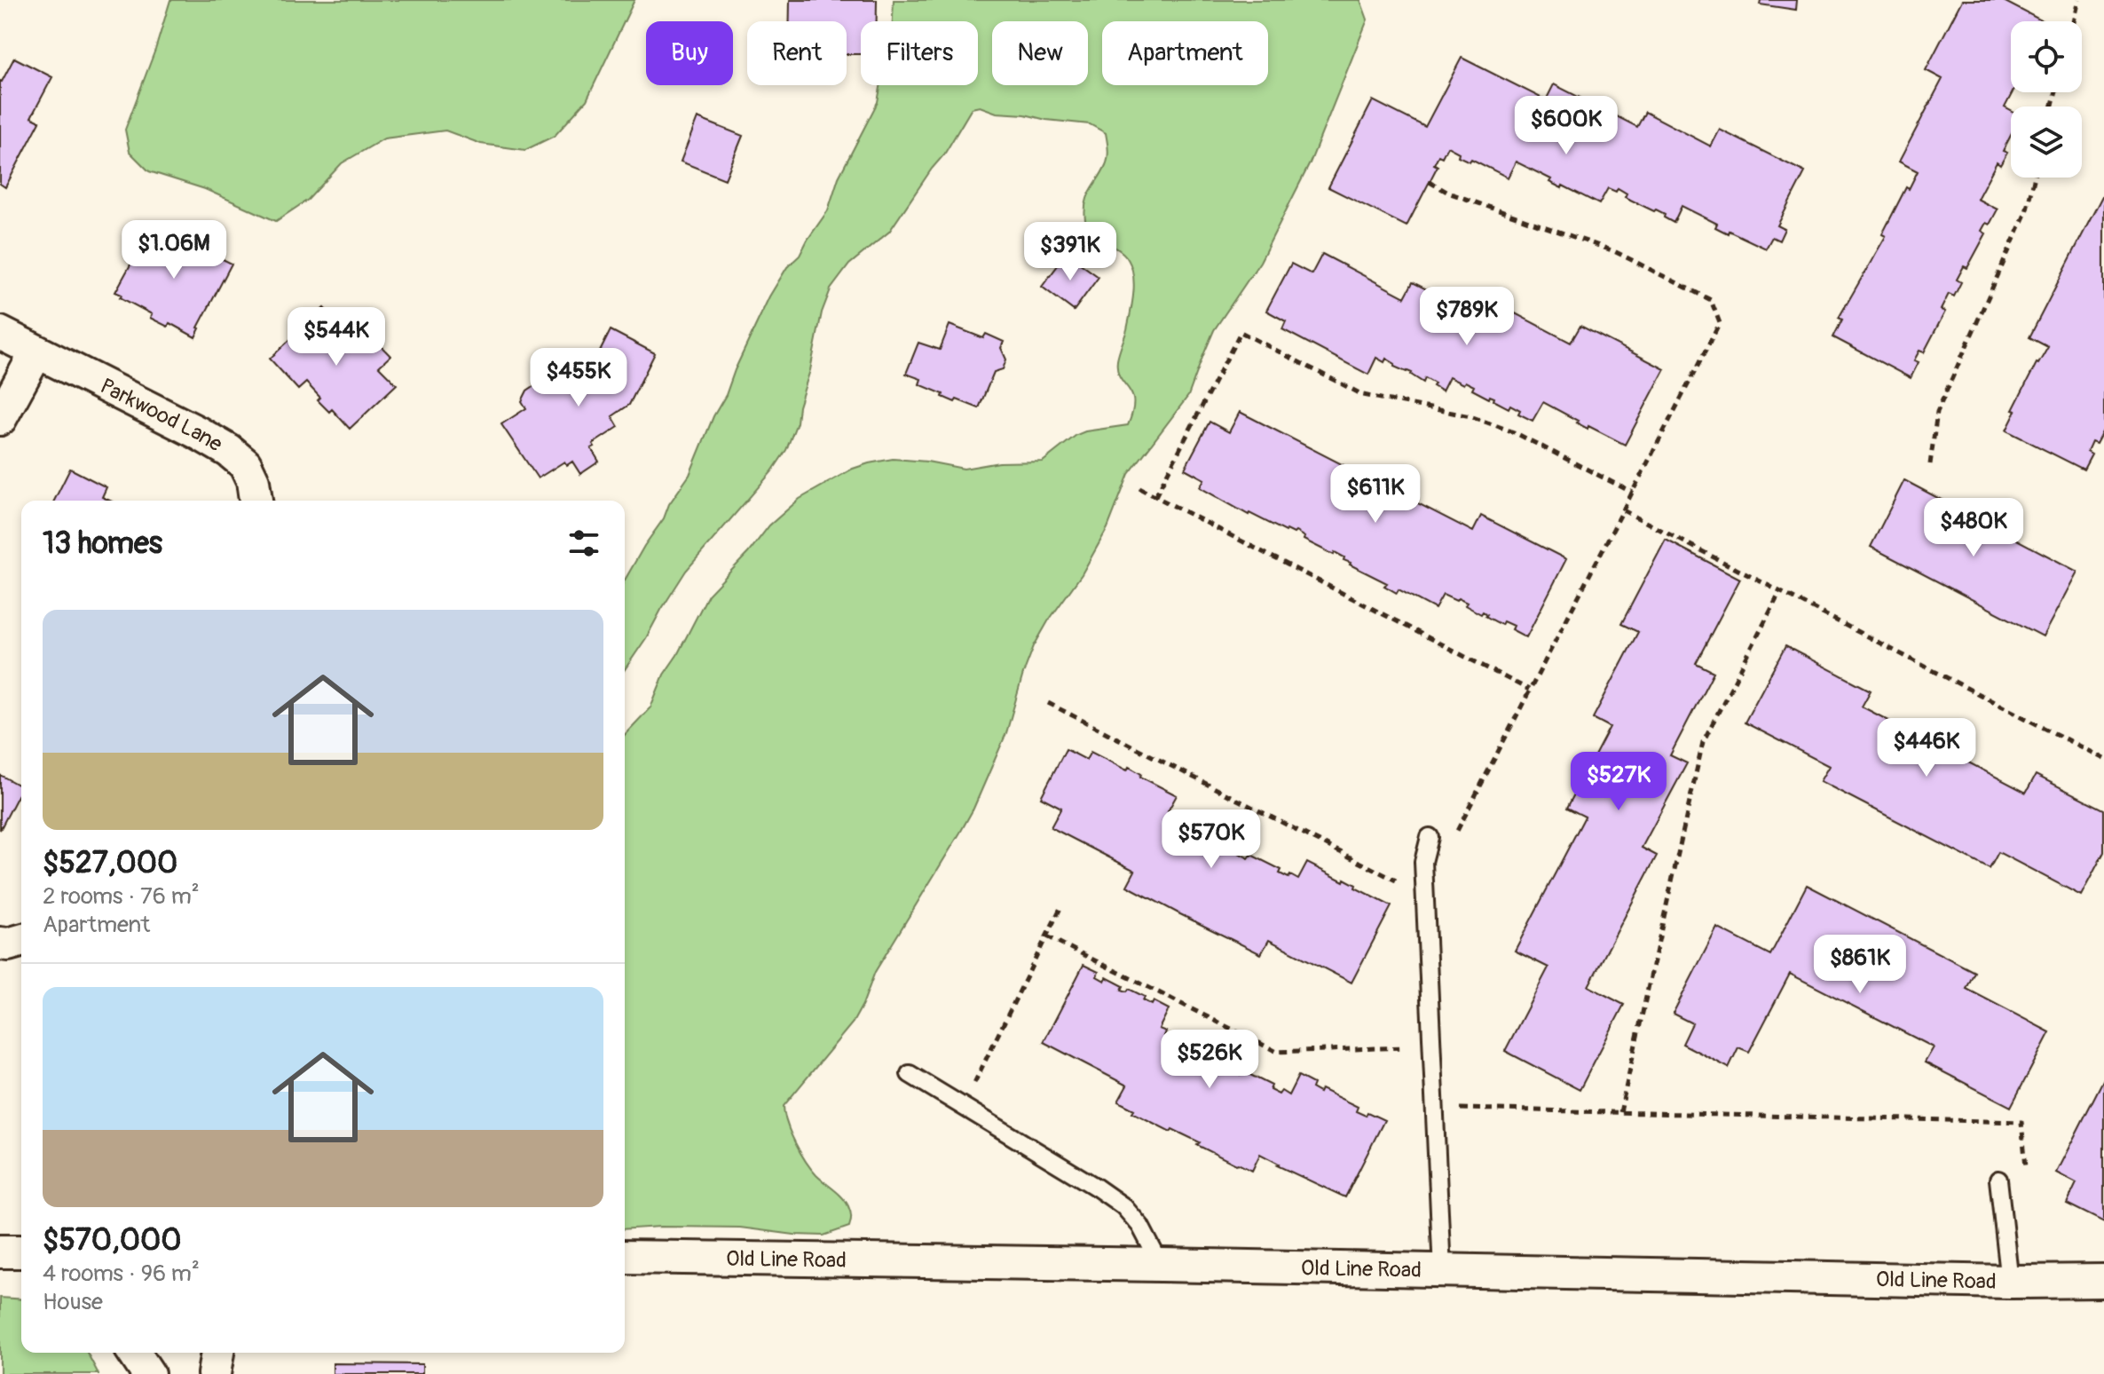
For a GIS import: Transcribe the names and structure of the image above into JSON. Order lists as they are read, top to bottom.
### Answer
{
  "streets": {
    "street": ["Parkwood Lane", "Old Line Road"]
  },
  "page": {
    "chip": [
      "Buy",
      "Rent",
      "Filters",
      "New",
      "Apartment"
    ],
    "price": [
      "$600K",
      "$1.06M",
      "$391K",
      "$789K",
      "$544K",
      "$455K",
      "$611K",
      "$480K",
      "$446K",
      "$527K",
      "$570K",
      "$861K",
      "$526K"
    ],
    "heading": "13 homes",
    "list": [
      {
        "name": "$527,000",
        "note": "2 rooms · 76 m² · Apartment"
      },
      {
        "name": "$570,000",
        "note": "4 rooms · 96 m² · House"
      }
    ]
  }
}
